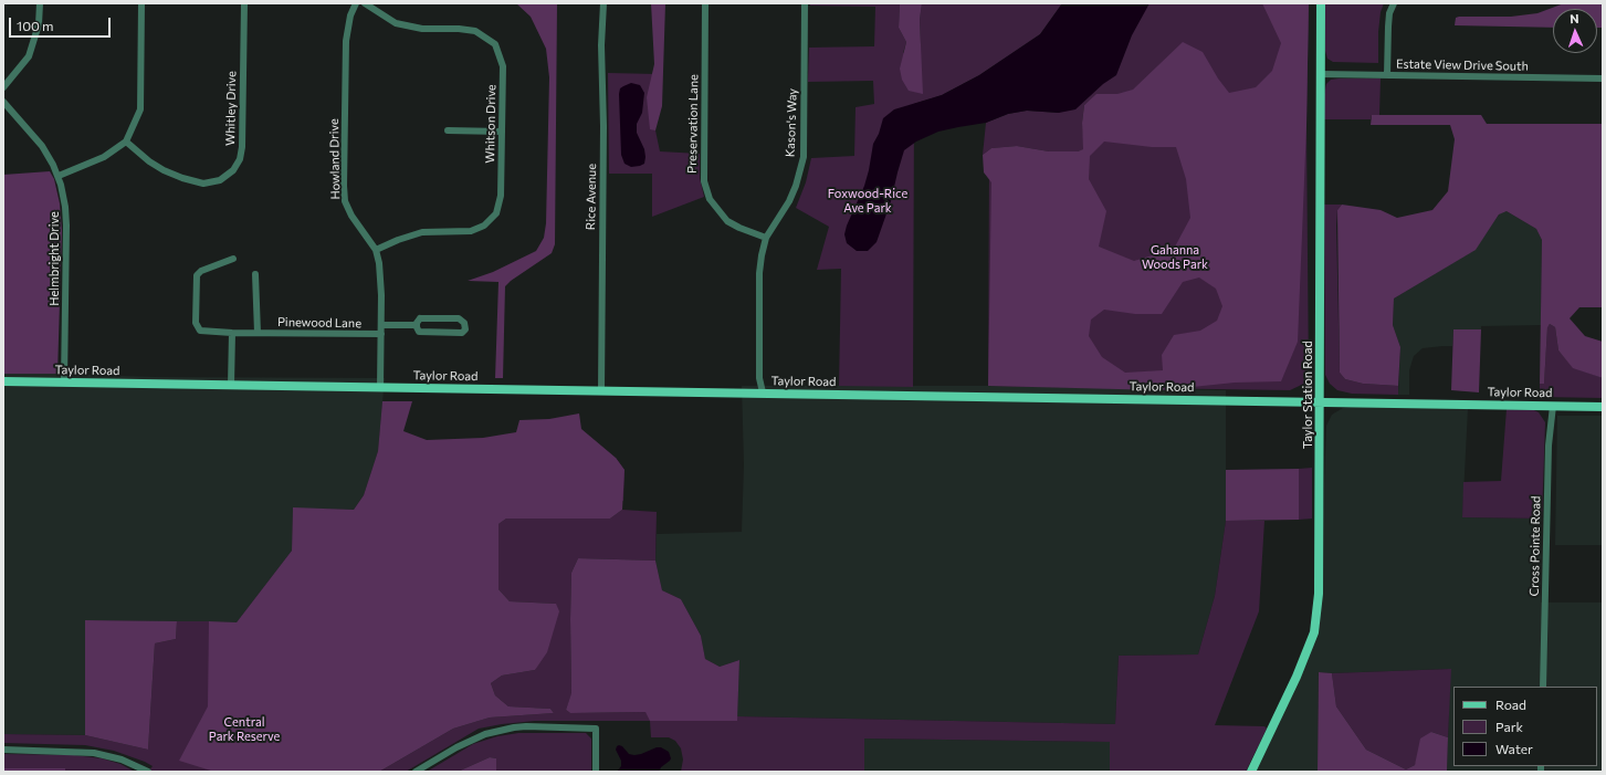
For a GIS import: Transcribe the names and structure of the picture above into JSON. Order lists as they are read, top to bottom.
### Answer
{
  "streets": {
    "main road": ["Taylor Road", "Taylor Station Road"],
    "street": [
      "Estate View Drive South",
      "Whitley Drive",
      "Kason's Way",
      "Whitson Drive",
      "Preservation Lane",
      "Howland Drive",
      "Rice Avenue",
      "Helmbright Drive",
      "Pinewood Lane",
      "Cross Pointe Road"
    ]
  },
  "crossings": [
    ["Estate View Drive South", "Taylor Station Road"],
    ["Kason's Way", "Preservation Lane"],
    ["Kason's Way", "Taylor Road"],
    ["Whitson Drive", "Howland Drive"],
    ["Howland Drive", "Pinewood Lane"],
    ["Howland Drive", "Taylor Road"],
    ["Rice Avenue", "Taylor Road"],
    ["Helmbright Drive", "Taylor Road"],
    ["Taylor Road", "Taylor Station Road"],
    ["Taylor Road", "Cross Pointe Road"]
  ],
  "parks": ["Foxwood-Rice Ave Park", "Gahanna Woods Park", "Central Park Reserve"],
  "legend": ["Road", "Park", "Water"],
  "scale_bar": "100 m",
  "north": "top"
}
